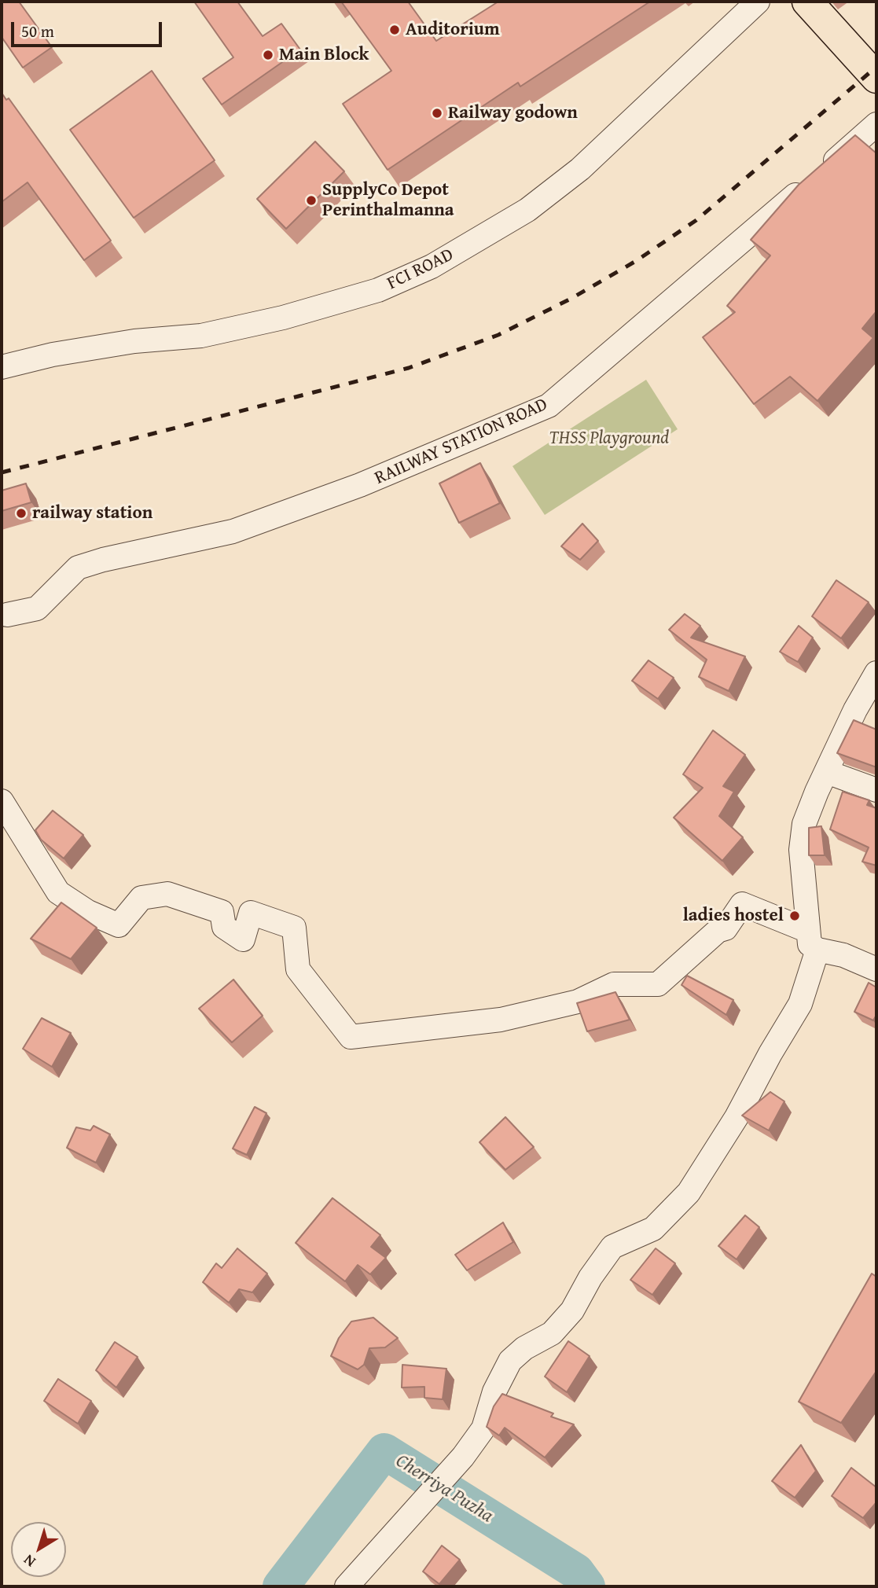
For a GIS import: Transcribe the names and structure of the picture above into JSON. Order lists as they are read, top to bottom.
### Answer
{
  "streets": {
    "street": ["FCI ROAD", "RAILWAY STATION ROAD"]
  },
  "water": ["Cherriya Puzha"],
  "parks": ["THSS Playground"],
  "places": [
    "Auditorium",
    "Main Block",
    "Railway godown",
    "SupplyCo Depot Perinthalmanna",
    "railway station",
    "ladies hostel"
  ],
  "scale_bar": "50 m",
  "north": "bottom left"
}
